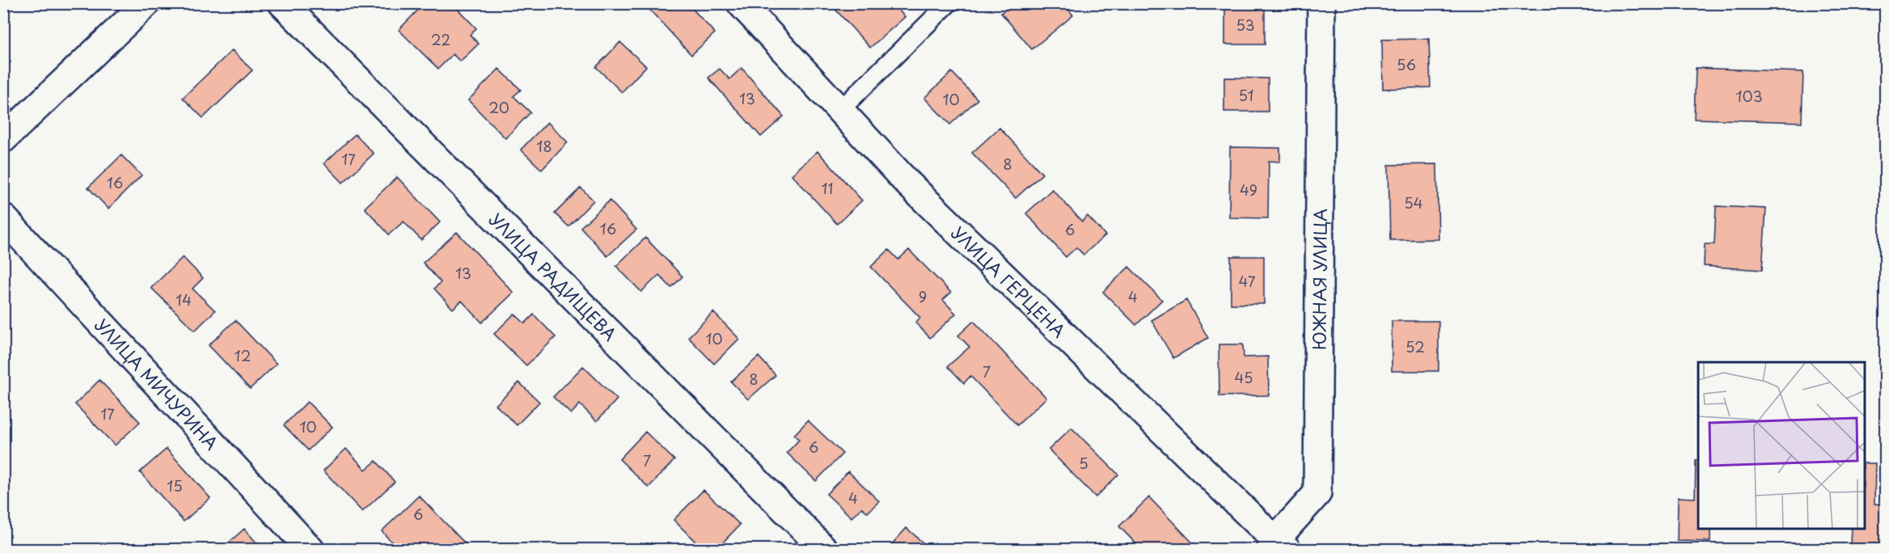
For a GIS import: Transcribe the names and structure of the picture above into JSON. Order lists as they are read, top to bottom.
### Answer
{
  "streets": {
    "street": [
      "УЛИЦА РАДИЩЕВА",
      "ЮЖНАЯ УЛИЦА",
      "УЛИЦА ГЕРЦЕНА",
      "УЛИЦА МИЧУРИНА"
    ]
  },
  "crossings": [
    ["ЮЖНАЯ УЛИЦА", "УЛИЦА ГЕРЦЕНА"]
  ],
  "house_numbers": [
    "53",
    "22",
    "56",
    "51",
    "103",
    "13",
    "10",
    "20",
    "18",
    "17",
    "8",
    "16",
    "11",
    "49",
    "54",
    "16",
    "6",
    "13",
    "47",
    "9",
    "4",
    "14",
    "10",
    "52",
    "12",
    "7",
    "45",
    "8",
    "17",
    "10",
    "6",
    "7",
    "5",
    "15",
    "4",
    "6"
  ]
}
